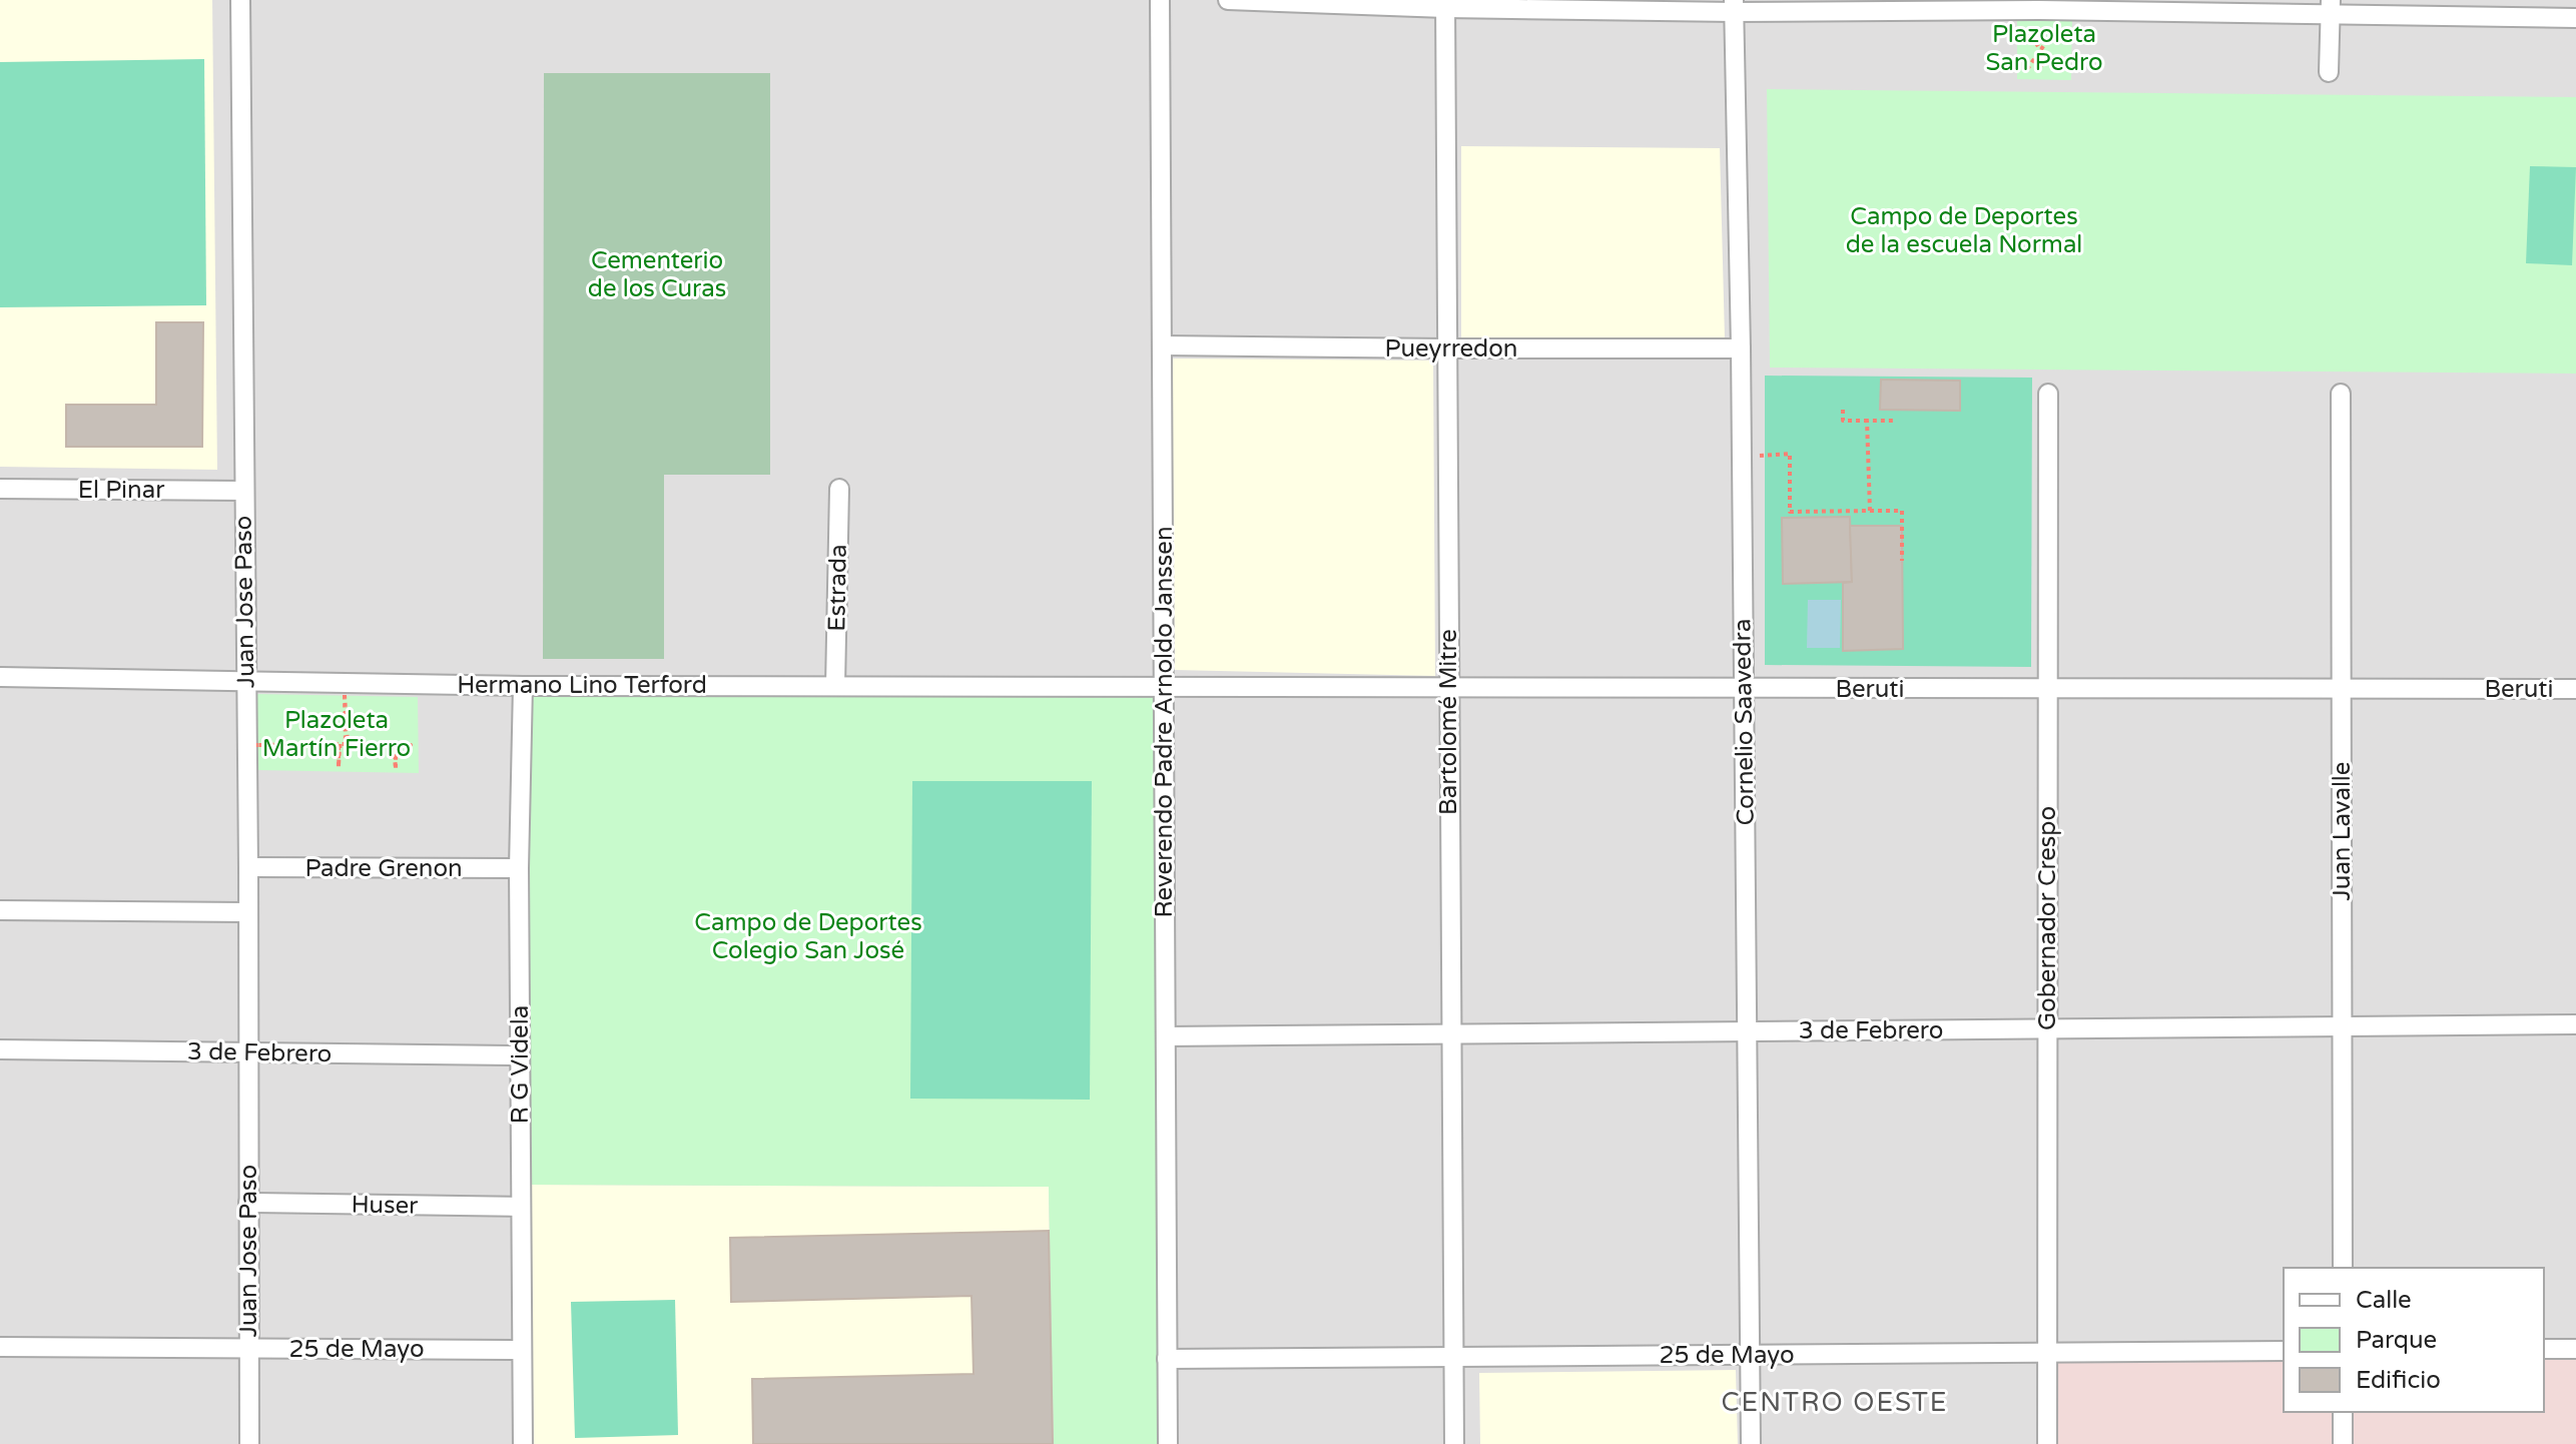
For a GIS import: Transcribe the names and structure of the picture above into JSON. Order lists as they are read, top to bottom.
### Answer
{
  "streets": {
    "street": [
      "Pueyrredon",
      "El Pinar",
      "Estrada",
      "Juan Jose Paso",
      "Hermano Lino Terford",
      "Beruti",
      "Reverendo Padre Arnoldo Janssen",
      "Bartolomé Mitre",
      "Cornelio Saavedra",
      "Juan Lavalle",
      "Padre Grenon",
      "Gobernador Crespo",
      "3 de Febrero",
      "R G Videla",
      "Huser",
      "25 de Mayo"
    ]
  },
  "crossings": [
    ["Pueyrredon", "Reverendo Padre Arnoldo Janssen"],
    ["Pueyrredon", "Bartolomé Mitre"],
    ["Pueyrredon", "Cornelio Saavedra"],
    ["El Pinar", "Juan Jose Paso"],
    ["Estrada", "Hermano Lino Terford"],
    ["Juan Jose Paso", "Hermano Lino Terford"],
    ["Juan Jose Paso", "Padre Grenon"],
    ["Juan Jose Paso", "3 de Febrero"],
    ["Juan Jose Paso", "Huser"],
    ["Juan Jose Paso", "25 de Mayo"],
    ["Hermano Lino Terford", "Beruti"],
    ["Hermano Lino Terford", "Reverendo Padre Arnoldo Janssen"],
    ["Hermano Lino Terford", "R G Videla"],
    ["Beruti", "Reverendo Padre Arnoldo Janssen"],
    ["Beruti", "Bartolomé Mitre"],
    ["Beruti", "Cornelio Saavedra"],
    ["Beruti", "Juan Lavalle"],
    ["Beruti", "Gobernador Crespo"],
    ["Reverendo Padre Arnoldo Janssen", "3 de Febrero"],
    ["Reverendo Padre Arnoldo Janssen", "25 de Mayo"],
    ["Bartolomé Mitre", "3 de Febrero"],
    ["Bartolomé Mitre", "25 de Mayo"],
    ["Cornelio Saavedra", "3 de Febrero"],
    ["Cornelio Saavedra", "25 de Mayo"],
    ["Juan Lavalle", "3 de Febrero"],
    ["Padre Grenon", "R G Videla"],
    ["Gobernador Crespo", "3 de Febrero"],
    ["Gobernador Crespo", "25 de Mayo"],
    ["3 de Febrero", "R G Videla"],
    ["R G Videla", "Huser"],
    ["R G Videla", "25 de Mayo"]
  ],
  "districts": ["CENTRO OESTE"],
  "parks": [
    "Plazoleta San Pedro",
    "Campo de Deportes de la escuela Normal",
    "Cementerio de los Curas",
    "Plazoleta Martín Fierro",
    "Campo de Deportes Colegio San José"
  ],
  "legend": ["Calle", "Parque", "Edificio"]
}
